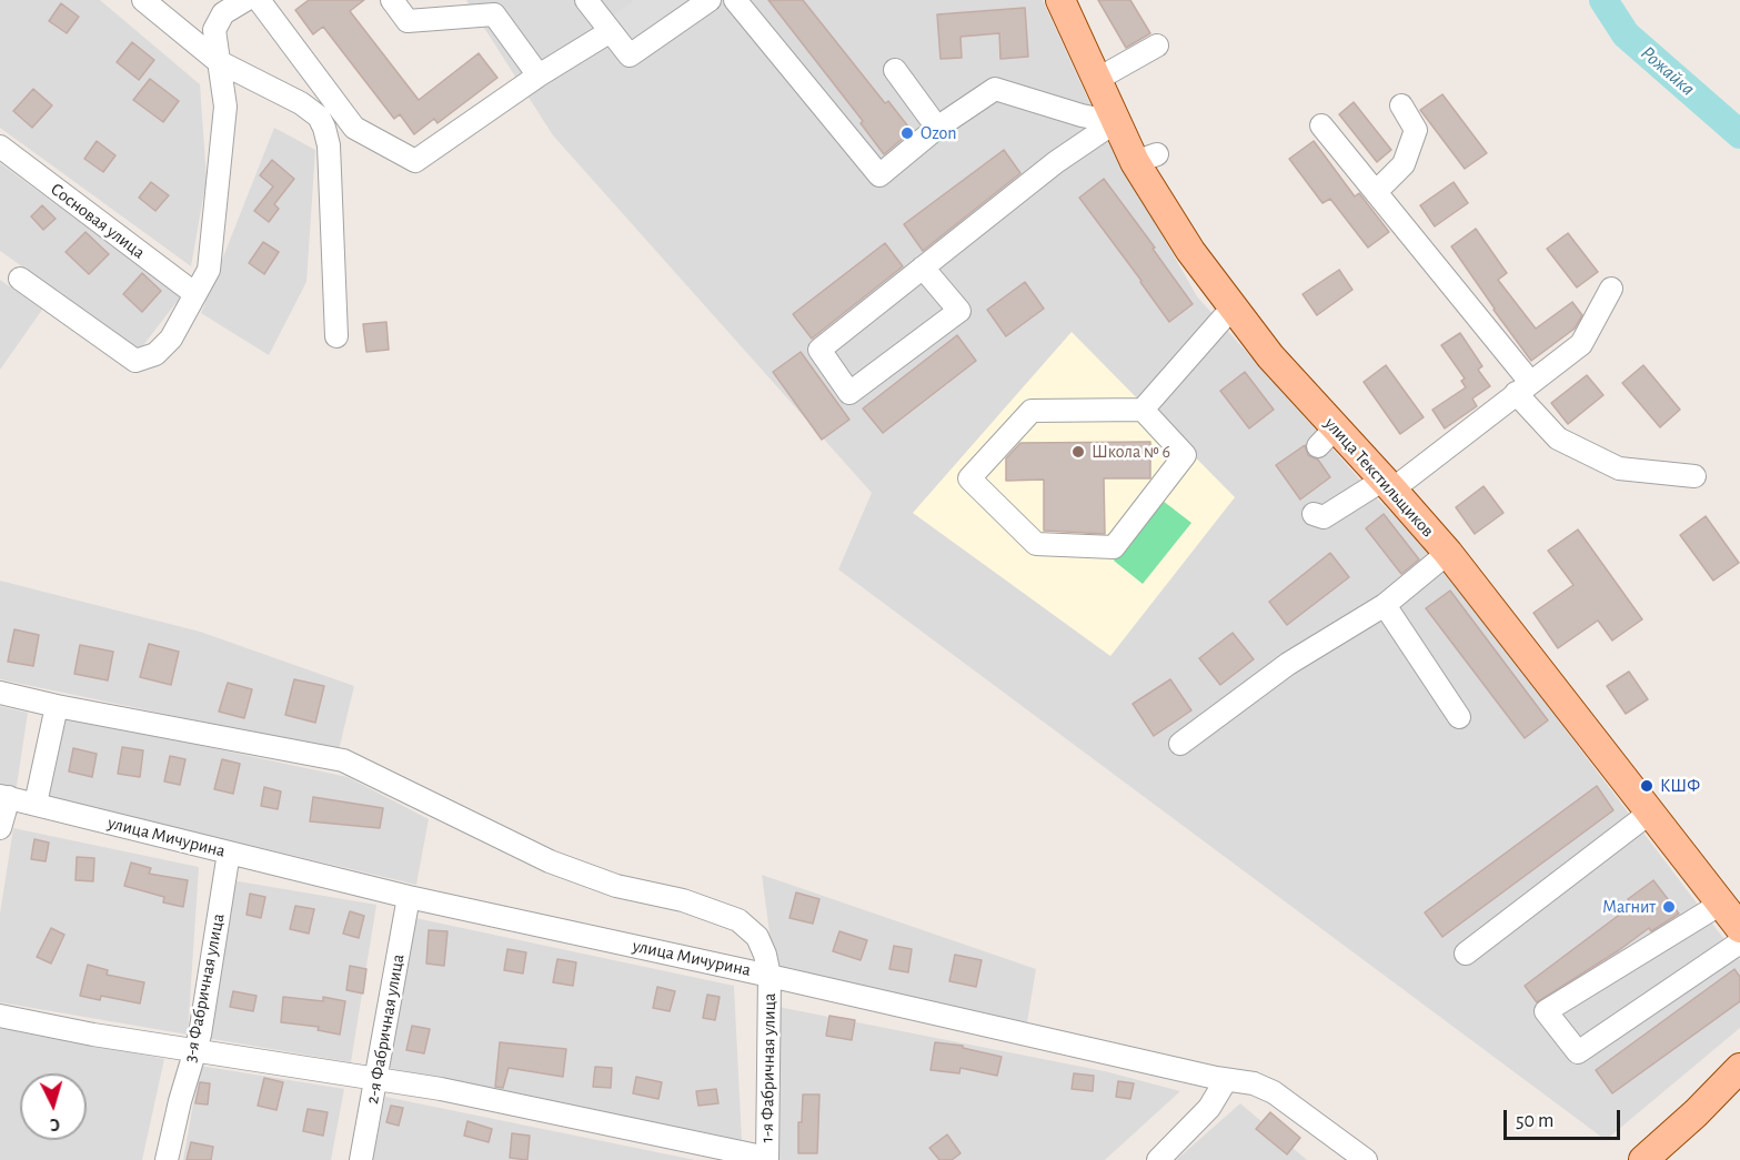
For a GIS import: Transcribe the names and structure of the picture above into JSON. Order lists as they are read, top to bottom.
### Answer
{
  "streets": {
    "main road": ["улица Текстильщиков"],
    "street": [
      "Сосновая улица",
      "улица Мичурина",
      "3-я Фабричная улица",
      "2-я Фабричная улица",
      "1-я Фабричная улица"
    ]
  },
  "crossings": [
    ["улица Мичурина", "3-я Фабричная улица"],
    ["улица Мичурина", "2-я Фабричная улица"],
    ["улица Мичурина", "1-я Фабричная улица"]
  ],
  "water": ["Рожайка"],
  "places": [
    "Ozon",
    "Школа № 6",
    "КШФ",
    "Магнит"
  ],
  "scale_bar": "50 m",
  "north": "bottom"
}
